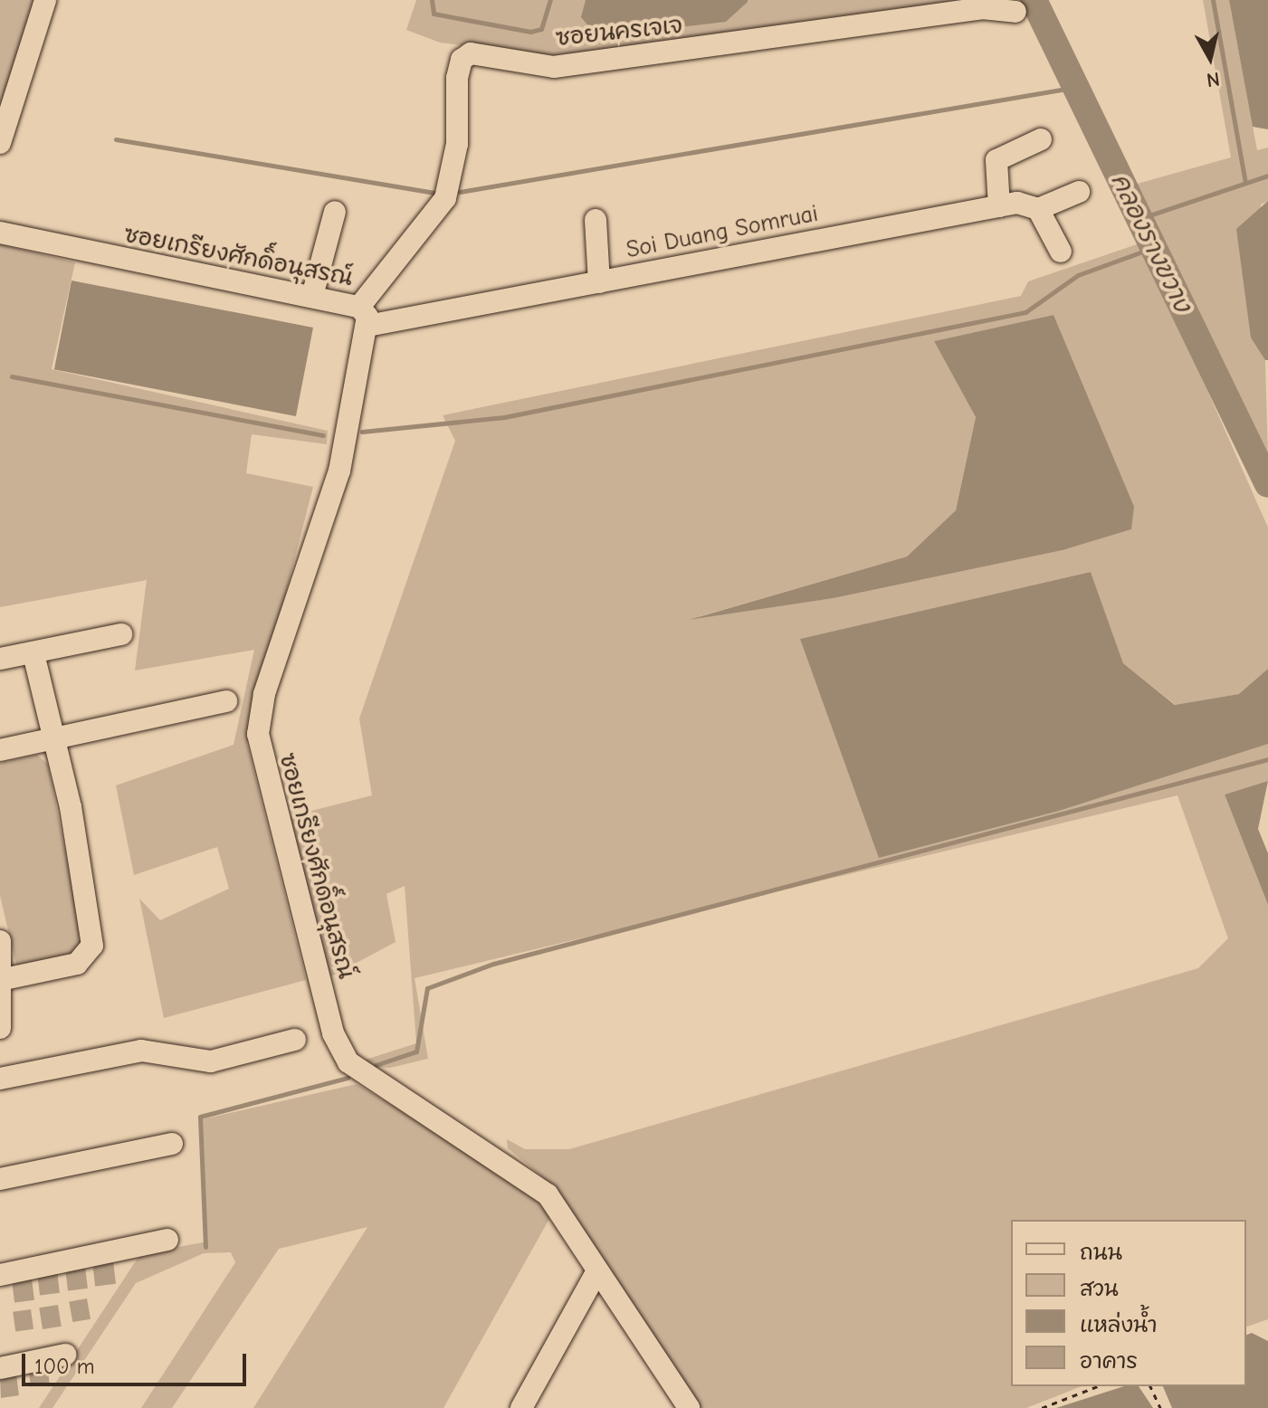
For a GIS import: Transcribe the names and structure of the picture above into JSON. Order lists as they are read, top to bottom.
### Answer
{
  "streets": {
    "street": ["ซอยนครเจเจ", "Soi Duang Somruai", "ซอยเกรียงศักดิ์อนุสรณ์"]
  },
  "crossings": [
    ["ซอยนครเจเจ", "Soi Duang Somruai"],
    ["ซอยนครเจเจ", "ซอยเกรียงศักดิ์อนุสรณ์"],
    ["Soi Duang Somruai", "ซอยเกรียงศักดิ์อนุสรณ์"]
  ],
  "water": ["คลองรางขวาง"],
  "legend": [
    "ถนน",
    "สวน",
    "แหล่งน้ำ",
    "อาคาร"
  ],
  "scale_bar": "100 m",
  "north": "bottom"
}
